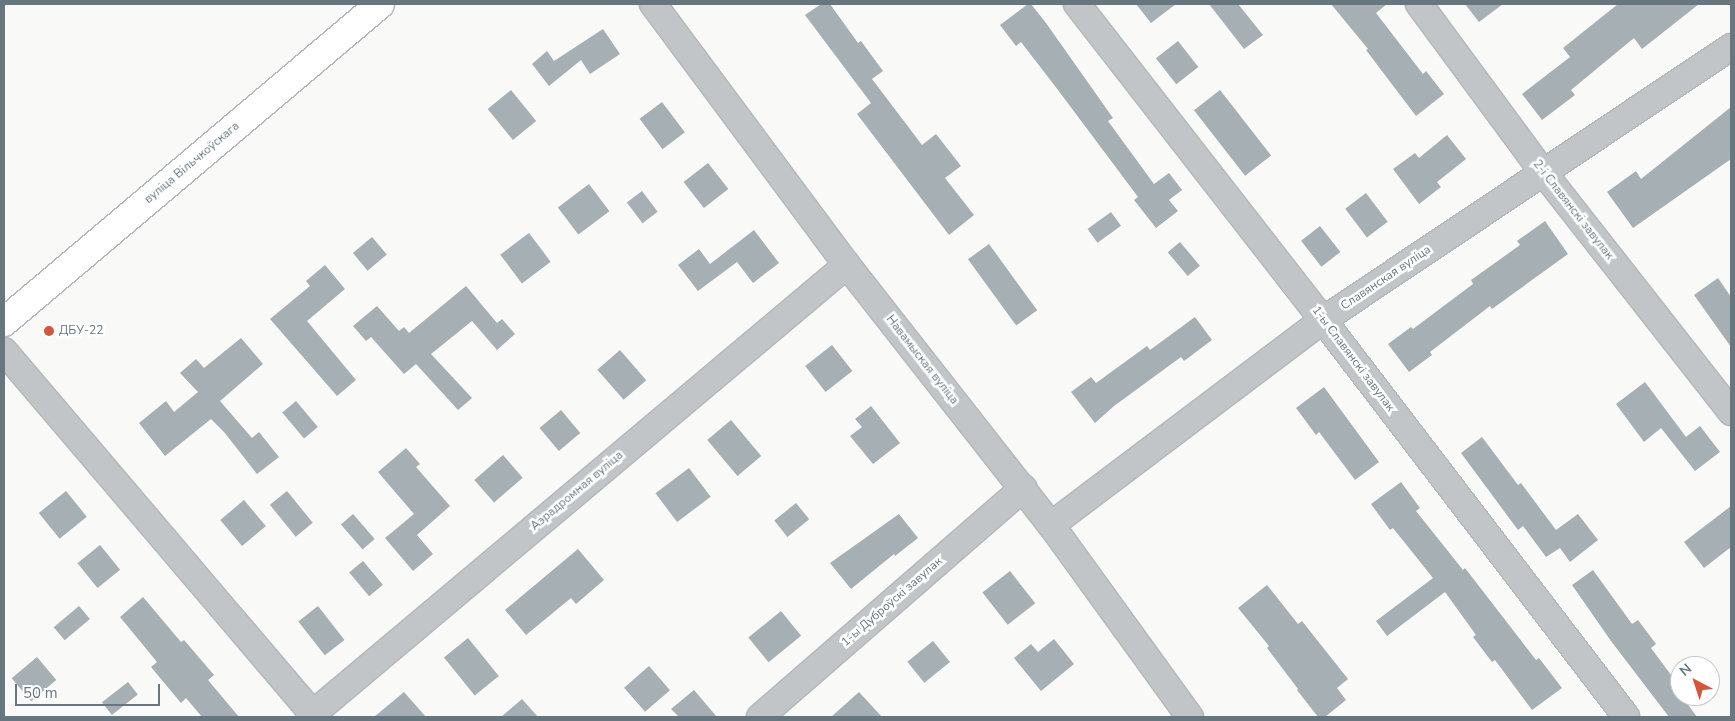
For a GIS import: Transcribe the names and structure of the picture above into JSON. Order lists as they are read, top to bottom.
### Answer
{
  "streets": {
    "main road": ["вуліца Вільчкоўскага"],
    "street": [
      "2-і Славянскі завулак",
      "Славянская вуліца",
      "1-ы Славянскі завулак",
      "Навамыская вуліца",
      "Аэрадромная вуліца",
      "1-ы Дуброўскі завулак"
    ]
  },
  "crossings": [
    ["2-і Славянскі завулак", "Славянская вуліца"],
    ["Славянская вуліца", "1-ы Славянскі завулак"],
    ["Славянская вуліца", "Навамыская вуліца"],
    ["Навамыская вуліца", "Аэрадромная вуліца"],
    ["Навамыская вуліца", "1-ы Дуброўскі завулак"]
  ],
  "places": ["ДБУ-22"],
  "scale_bar": "50 m",
  "north": "top left"
}
